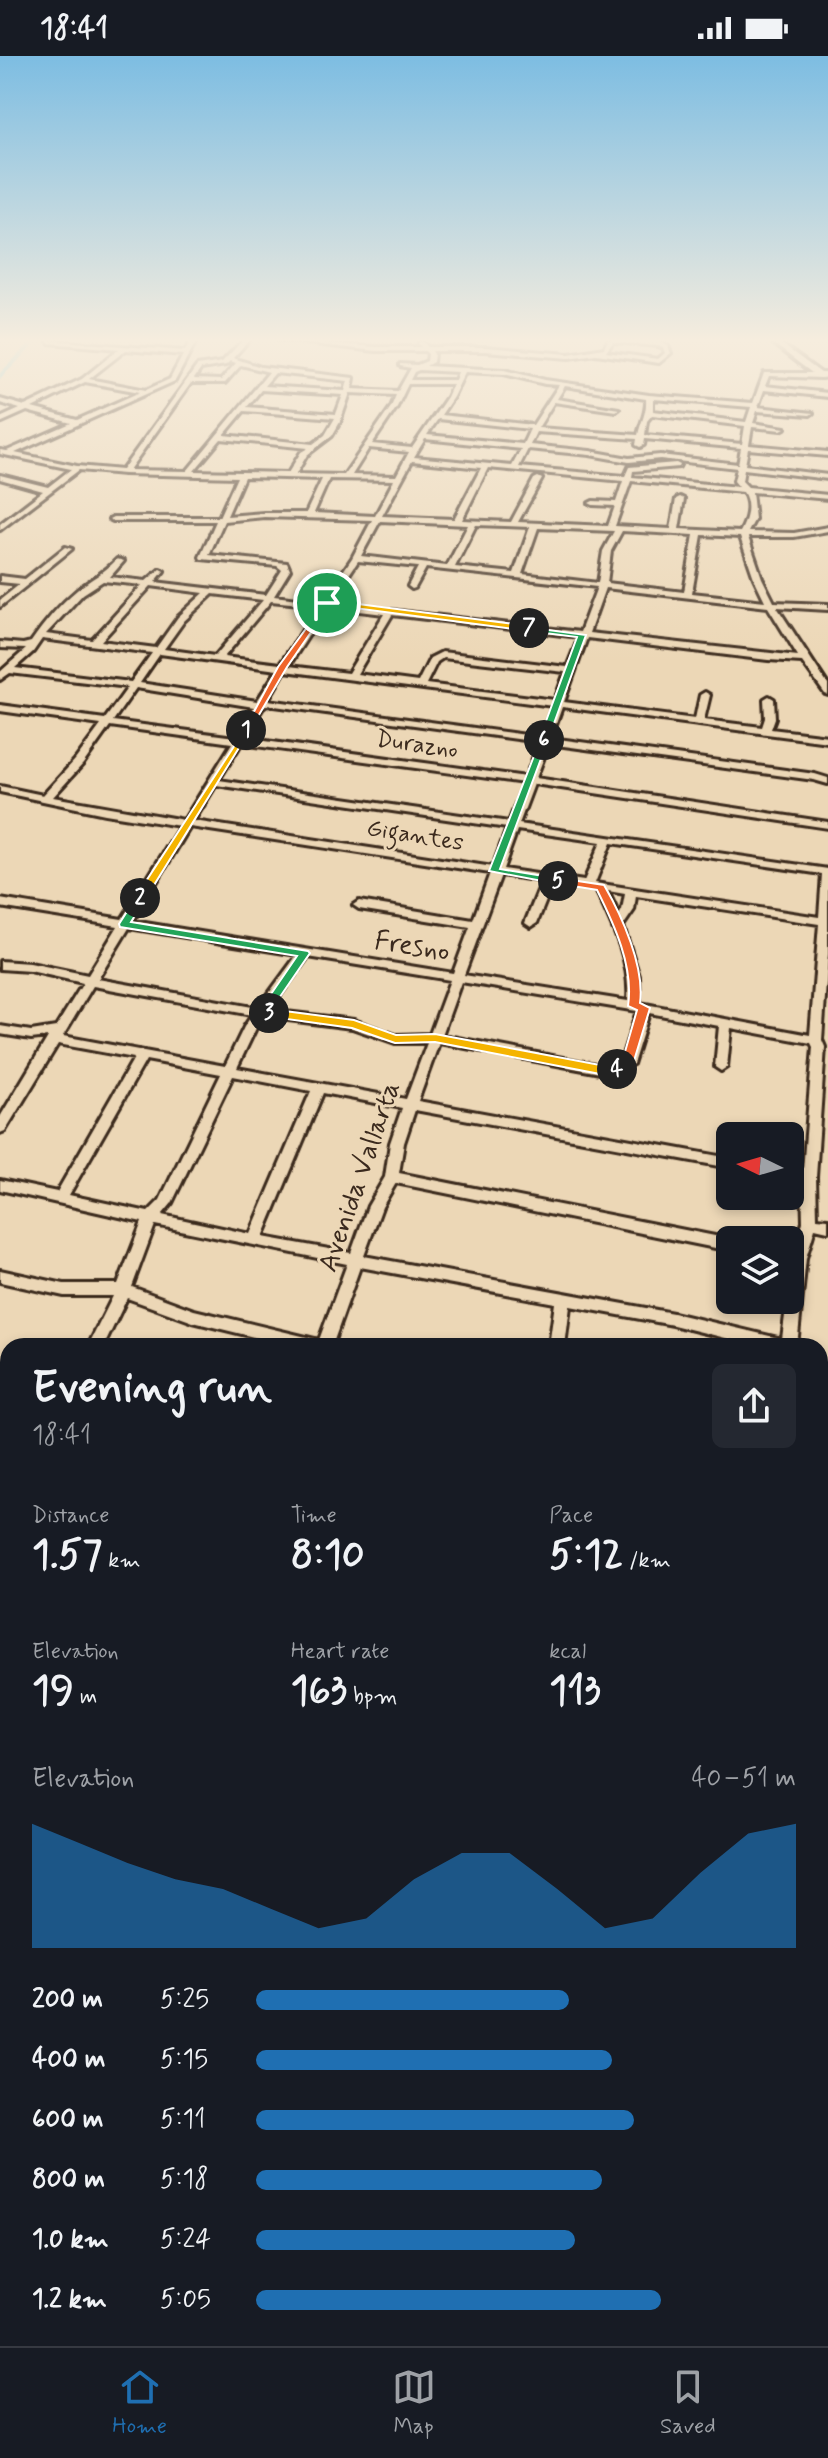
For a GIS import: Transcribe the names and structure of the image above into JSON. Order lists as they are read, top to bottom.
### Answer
{
  "streets": {
    "street": [
      "Durazno",
      "Gigantes",
      "Fresno",
      "Avenida Vallarta"
    ]
  },
  "crossings": [
    ["Durazno", "Avenida Vallarta"],
    ["Gigantes", "Avenida Vallarta"],
    ["Fresno", "Avenida Vallarta"]
  ],
  "north": "left",
  "page": {
    "status": "18:41",
    "pins": [
      "7",
      "1",
      "6",
      "5",
      "2",
      "3",
      "4"
    ],
    "heading": ["Evening run", "18:41"],
    "stats": [
      ["Distance", "1.57 km"],
      ["Time", "8:10"],
      ["Pace", "5:12 /km"],
      ["Elevation", "19 m"],
      ["Heart rate", "163 bpm"],
      ["kcal", "113"]
    ],
    "chart": ["Elevation", "40–51 m"],
    "list": [
      {
        "name": "200 m",
        "note": "5:25"
      },
      {
        "name": "400 m",
        "note": "5:15"
      },
      {
        "name": "600 m",
        "note": "5:11"
      },
      {
        "name": "800 m",
        "note": "5:18"
      },
      {
        "name": "1.0 km",
        "note": "5:24"
      },
      {
        "name": "1.2 km",
        "note": "5:05"
      }
    ],
    "tabs": ["Home", "Map", "Saved"]
  }
}
